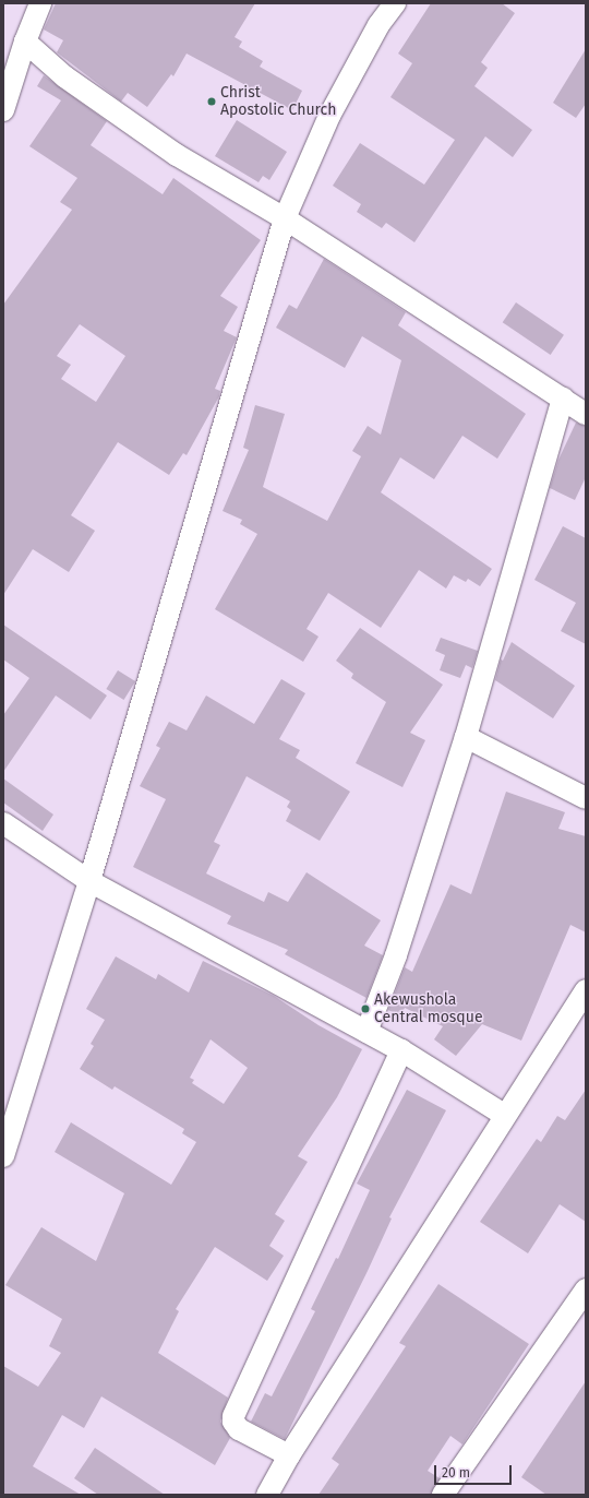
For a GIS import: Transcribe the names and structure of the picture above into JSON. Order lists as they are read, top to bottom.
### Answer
{
  "places": ["Christ Apostolic Church", "Akewushola Central mosque"],
  "scale_bar": "20 m"
}
